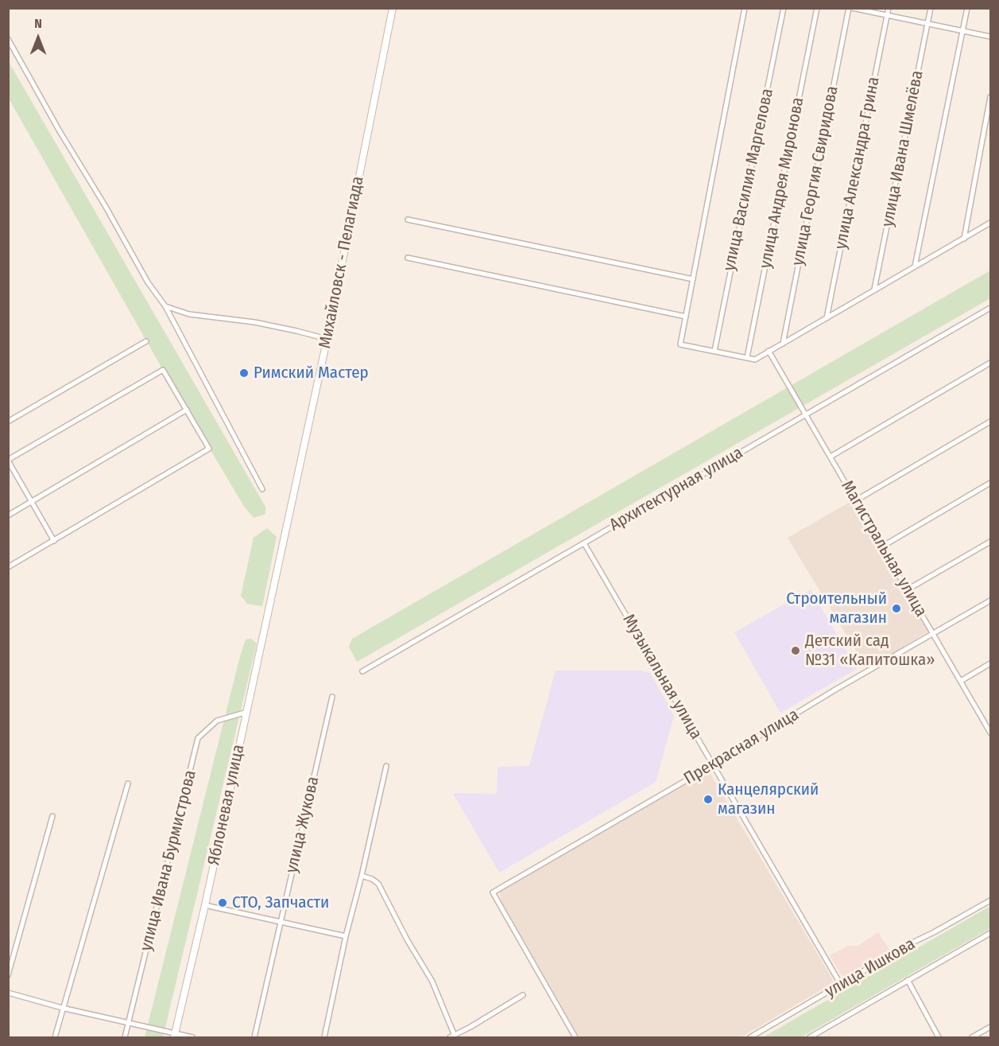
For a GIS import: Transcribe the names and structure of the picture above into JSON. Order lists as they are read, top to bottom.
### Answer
{
  "streets": {
    "street": [
      "улица Ивана Шмелёва",
      "улица Александра Грина",
      "улица Георгия Свиридова",
      "улица Василия Маргелова",
      "улица Андрея Миронова",
      "Михайловск - Пелагиада",
      "Архитектурная улица",
      "Магистральная улица",
      "Музыкальная улица",
      "Прекрасная улица",
      "Яблоневая улица",
      "улица Жукова",
      "улица Ивана Бурмистрова",
      "улица Ишкова"
    ]
  },
  "crossings": [
    ["Михайловск - Пелагиада", "Яблоневая улица"],
    ["Архитектурная улица", "Магистральная улица"],
    ["Архитектурная улица", "Музыкальная улица"],
    ["Магистральная улица", "Прекрасная улица"],
    ["Музыкальная улица", "Прекрасная улица"],
    ["Музыкальная улица", "улица Ишкова"],
    ["Яблоневая улица", "улица Ивана Бурмистрова"]
  ],
  "places": [
    "Римский Мастер",
    "Строительный магазин",
    "Детский сад №31 «Капитошка»",
    "Канцелярский магазин",
    "СТО, Запчасти"
  ],
  "north": "top"
}
